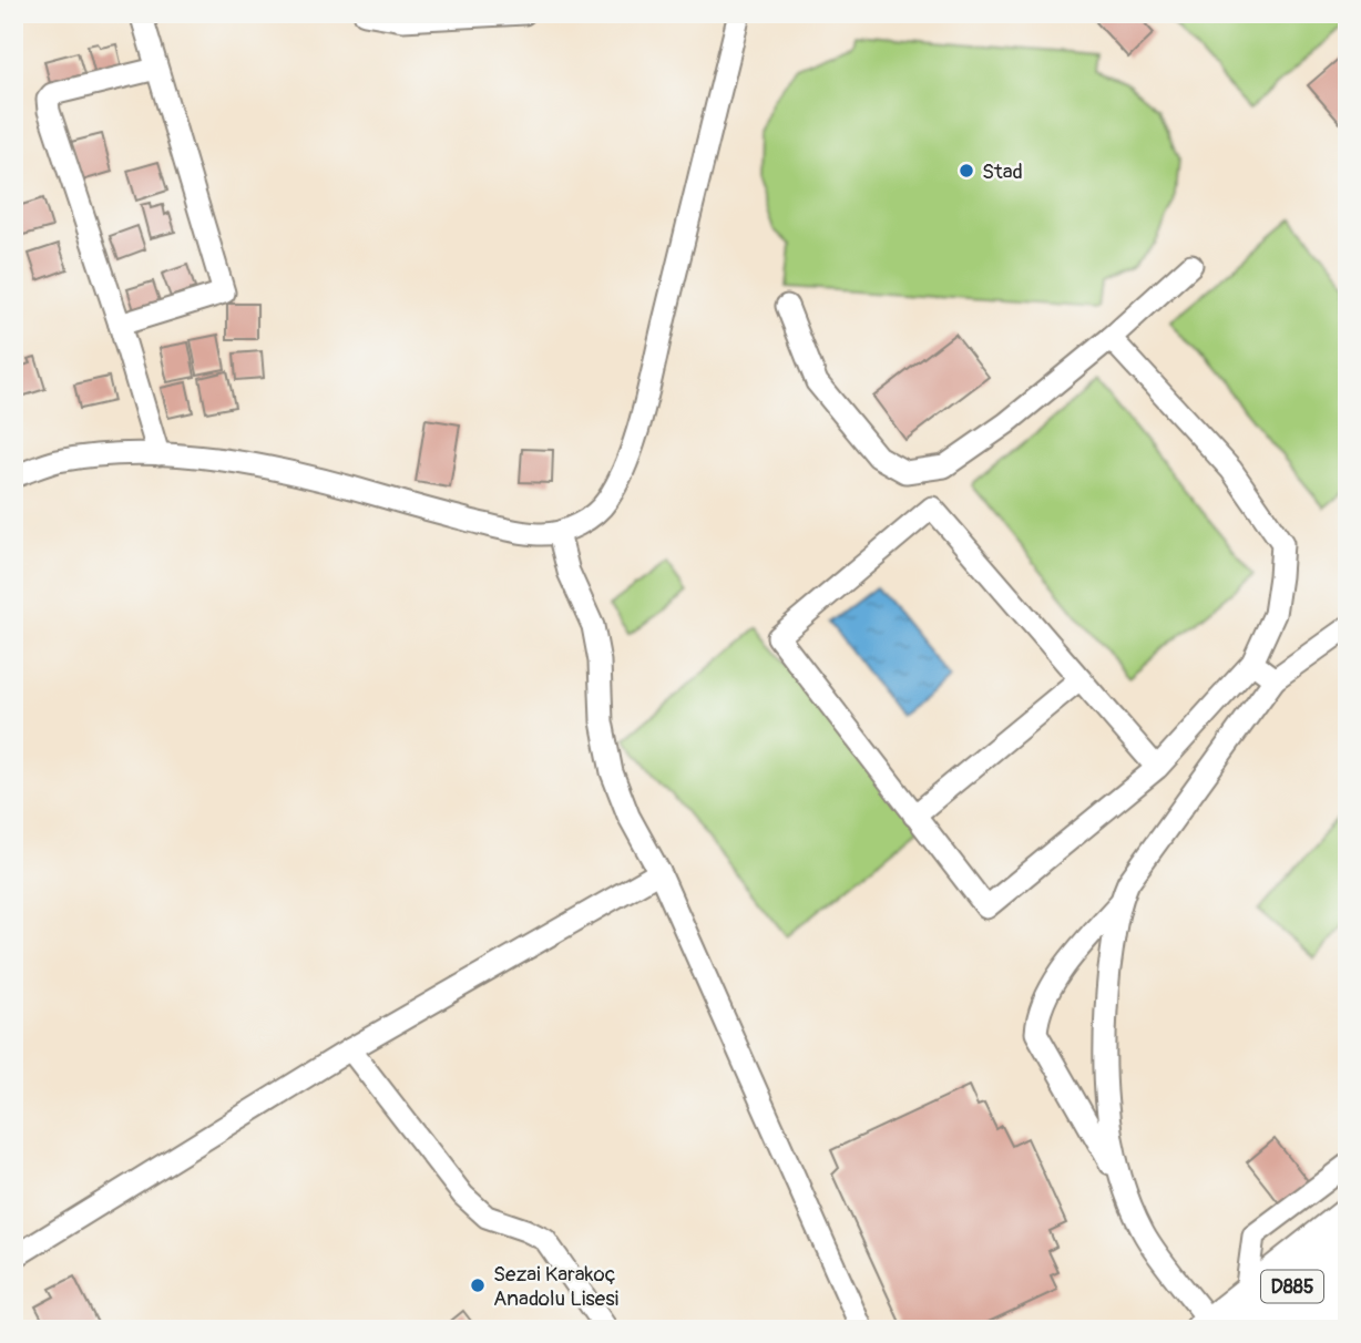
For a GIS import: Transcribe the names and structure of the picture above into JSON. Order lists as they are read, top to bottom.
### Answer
{
  "streets": {
    "highway": ["D885"]
  },
  "places": ["Stad", "Sezai Karakoç Anadolu Lisesi"]
}
